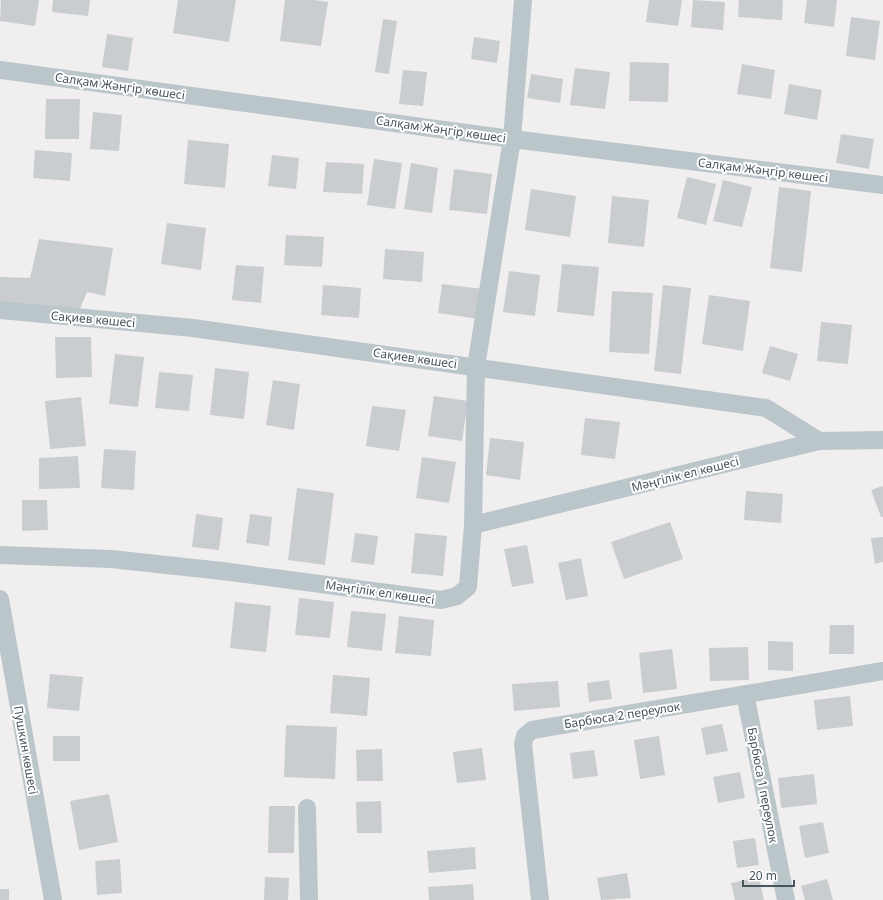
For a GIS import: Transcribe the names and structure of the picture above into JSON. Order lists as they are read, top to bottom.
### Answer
{
  "streets": {
    "street": [
      "Салқам Жәңгір көшесі",
      "Сақиев көшесі",
      "Мәңгілік ел көшесі",
      "Барбюса 2 переулок",
      "Пушкин көшесі",
      "Барбюса 1 переулок"
    ]
  },
  "crossings": [
    ["Сақиев көшесі", "Мәңгілік ел көшесі"],
    ["Барбюса 2 переулок", "Барбюса 1 переулок"]
  ],
  "scale_bar": "20 m"
}
